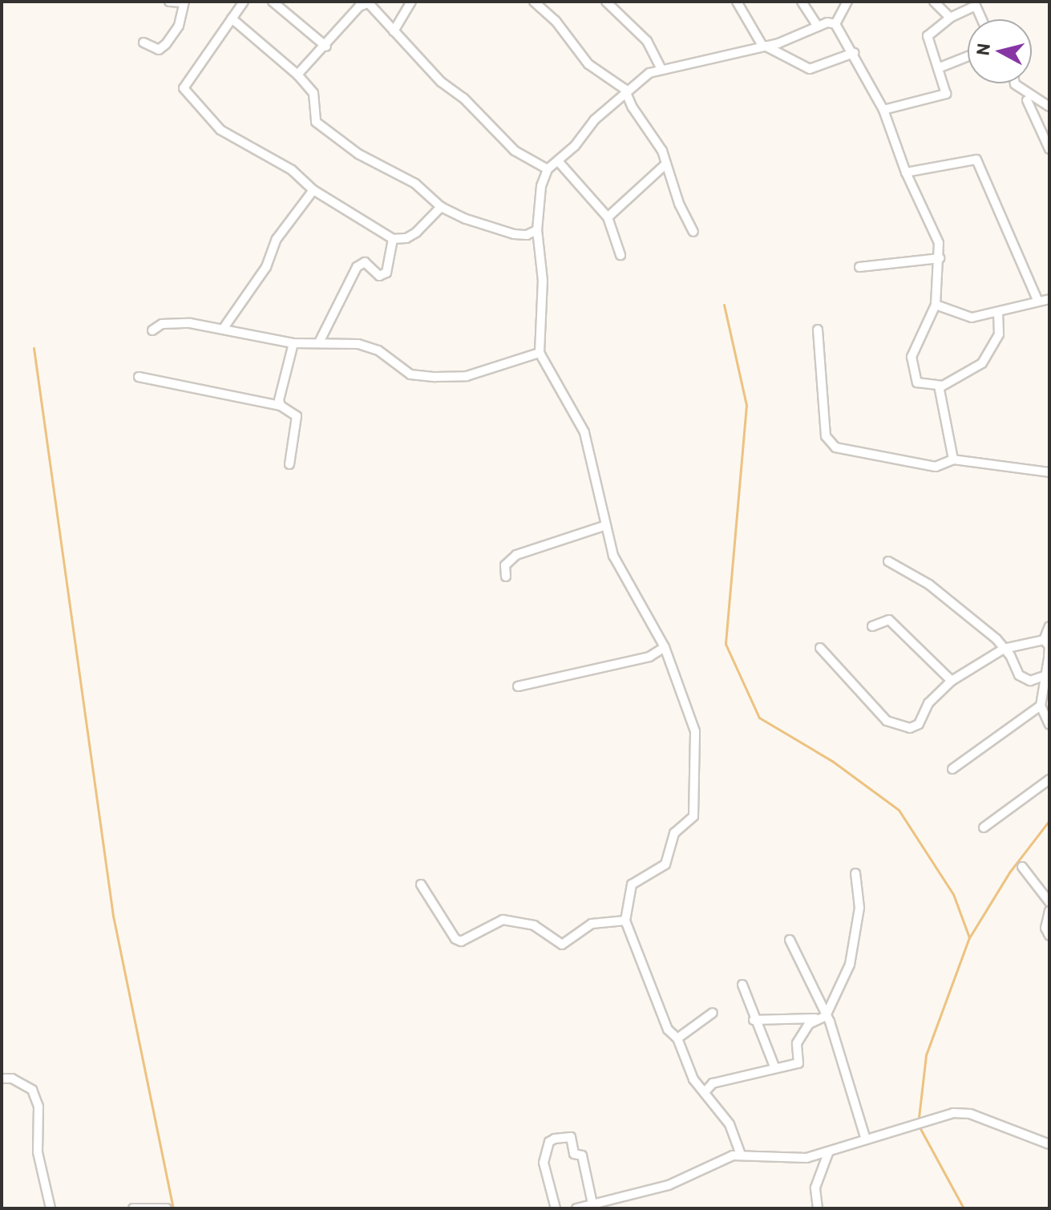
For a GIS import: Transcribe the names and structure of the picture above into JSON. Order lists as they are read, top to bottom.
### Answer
{
  "north": "left"
}
